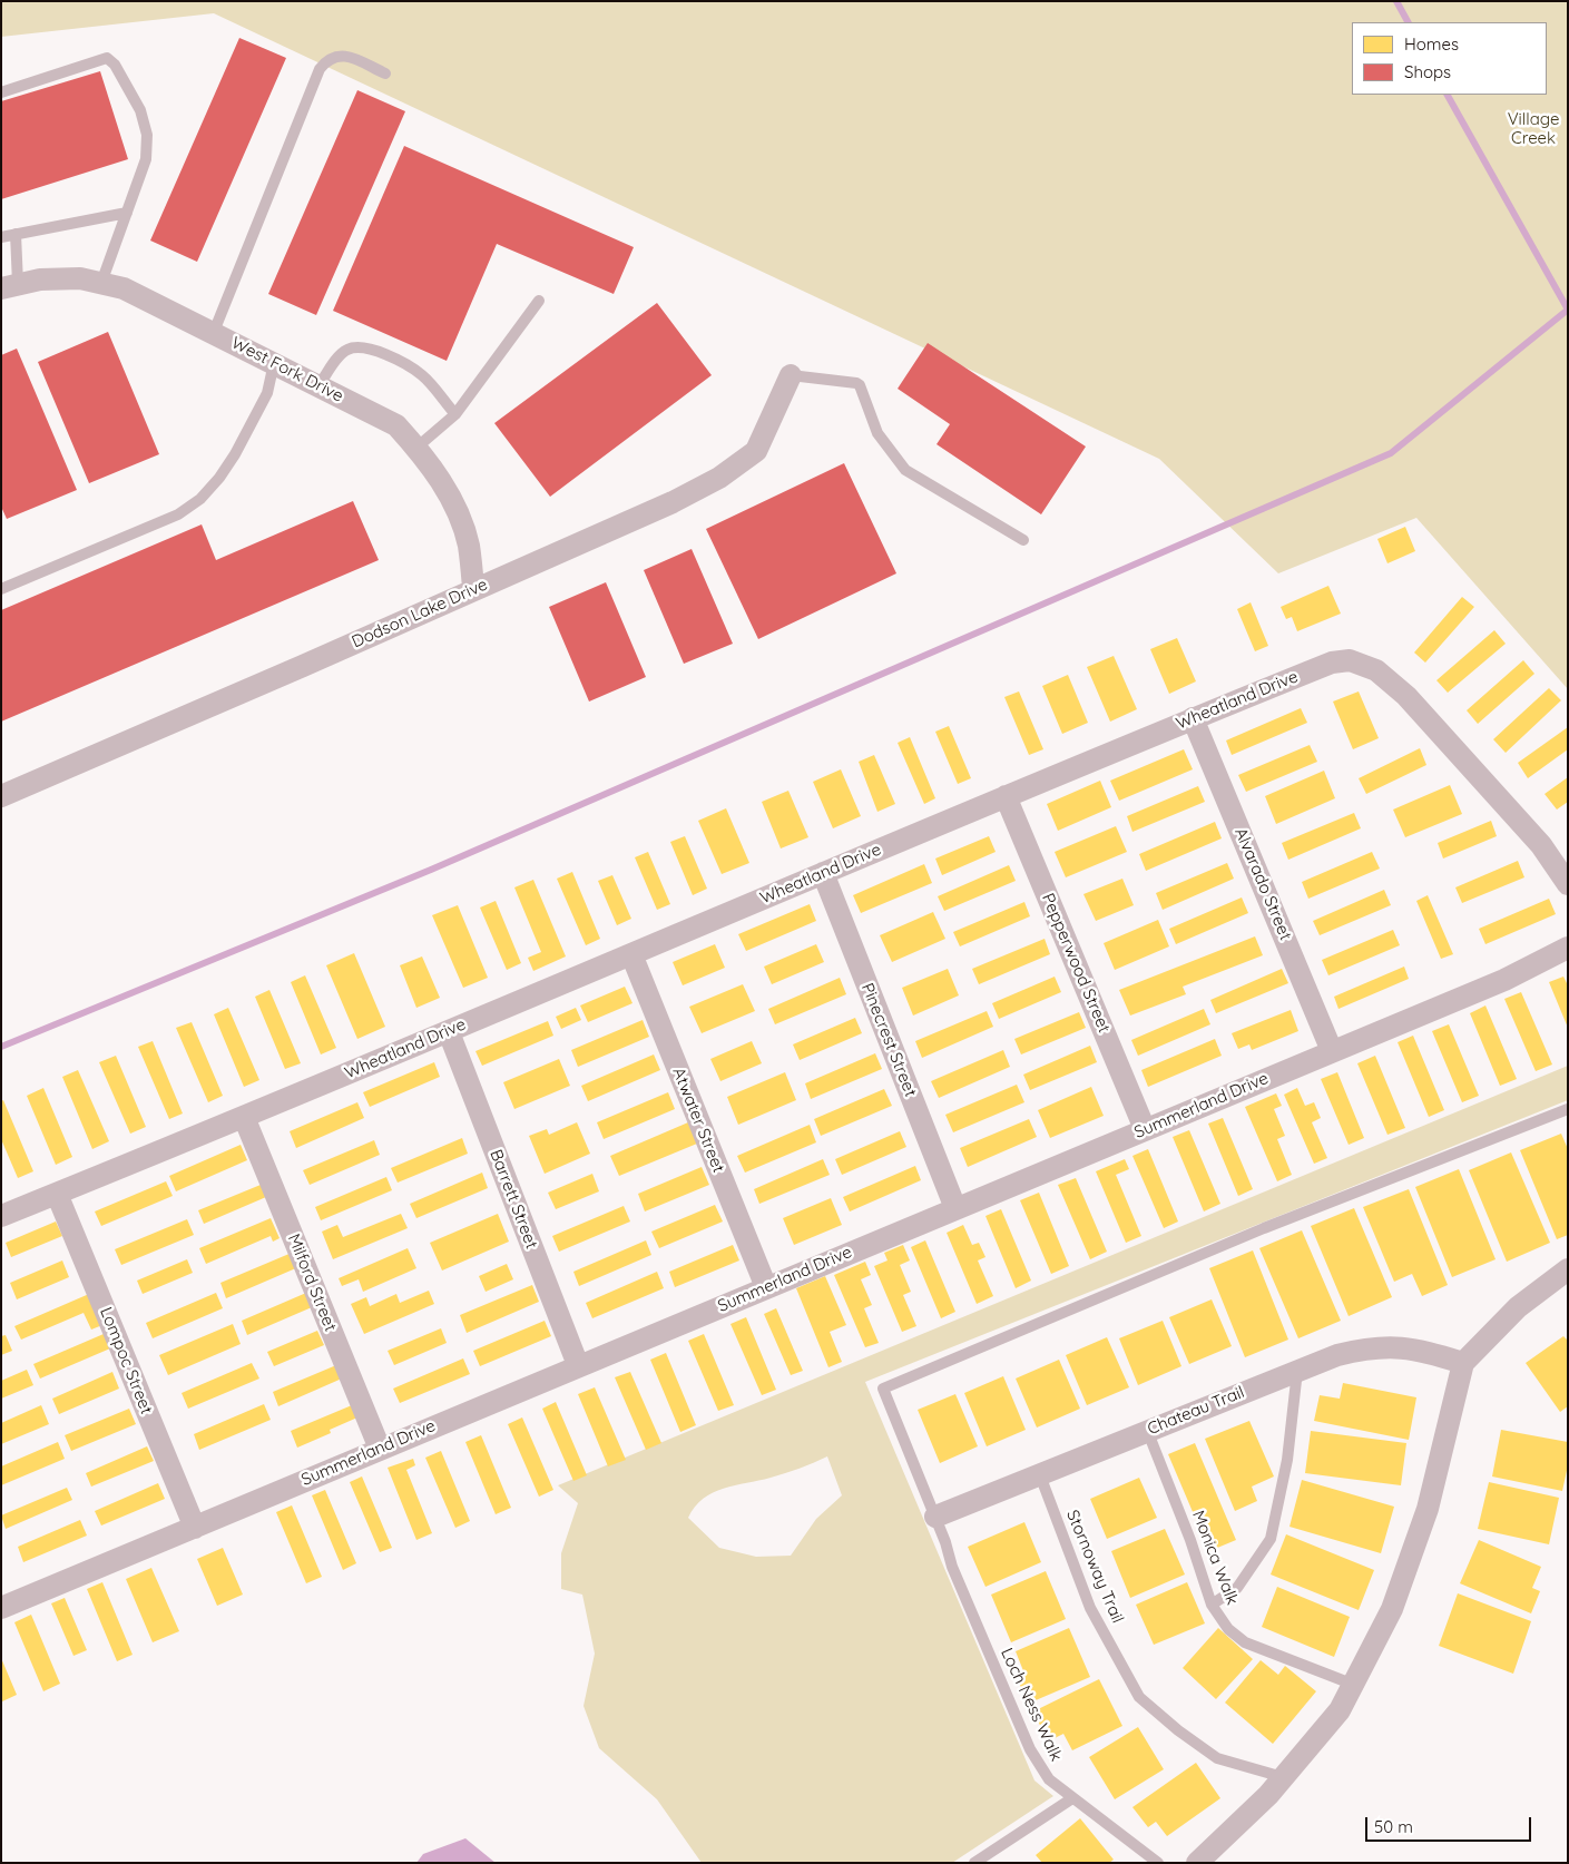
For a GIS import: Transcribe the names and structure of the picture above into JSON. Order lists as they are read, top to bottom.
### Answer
{
  "streets": {
    "street": [
      "West Fork Drive",
      "Dodson Lake Drive",
      "Wheatland Drive",
      "Alvarado Street",
      "Pepperwood Street",
      "Pinecrest Street",
      "Summerland Drive",
      "Atwater Street",
      "Barrett Street",
      "Milford Street",
      "Lompoc Street",
      "Chateau Trail"
    ],
    "lane": ["Monica Walk", "Stornoway Trail", "Loch Ness Walk"]
  },
  "crossings": [
    ["West Fork Drive", "Dodson Lake Drive"],
    ["Wheatland Drive", "Alvarado Street"],
    ["Wheatland Drive", "Pepperwood Street"],
    ["Wheatland Drive", "Pinecrest Street"],
    ["Wheatland Drive", "Atwater Street"],
    ["Wheatland Drive", "Barrett Street"],
    ["Wheatland Drive", "Milford Street"],
    ["Wheatland Drive", "Lompoc Street"],
    ["Alvarado Street", "Summerland Drive"],
    ["Pepperwood Street", "Summerland Drive"],
    ["Pinecrest Street", "Summerland Drive"],
    ["Summerland Drive", "Atwater Street"],
    ["Summerland Drive", "Barrett Street"],
    ["Summerland Drive", "Milford Street"],
    ["Summerland Drive", "Lompoc Street"],
    ["Chateau Trail", "Monica Walk"],
    ["Chateau Trail", "Stornoway Trail"],
    ["Chateau Trail", "Loch Ness Walk"]
  ],
  "parks": ["Village Creek"],
  "legend": ["Homes", "Shops"],
  "scale_bar": "50 m"
}
